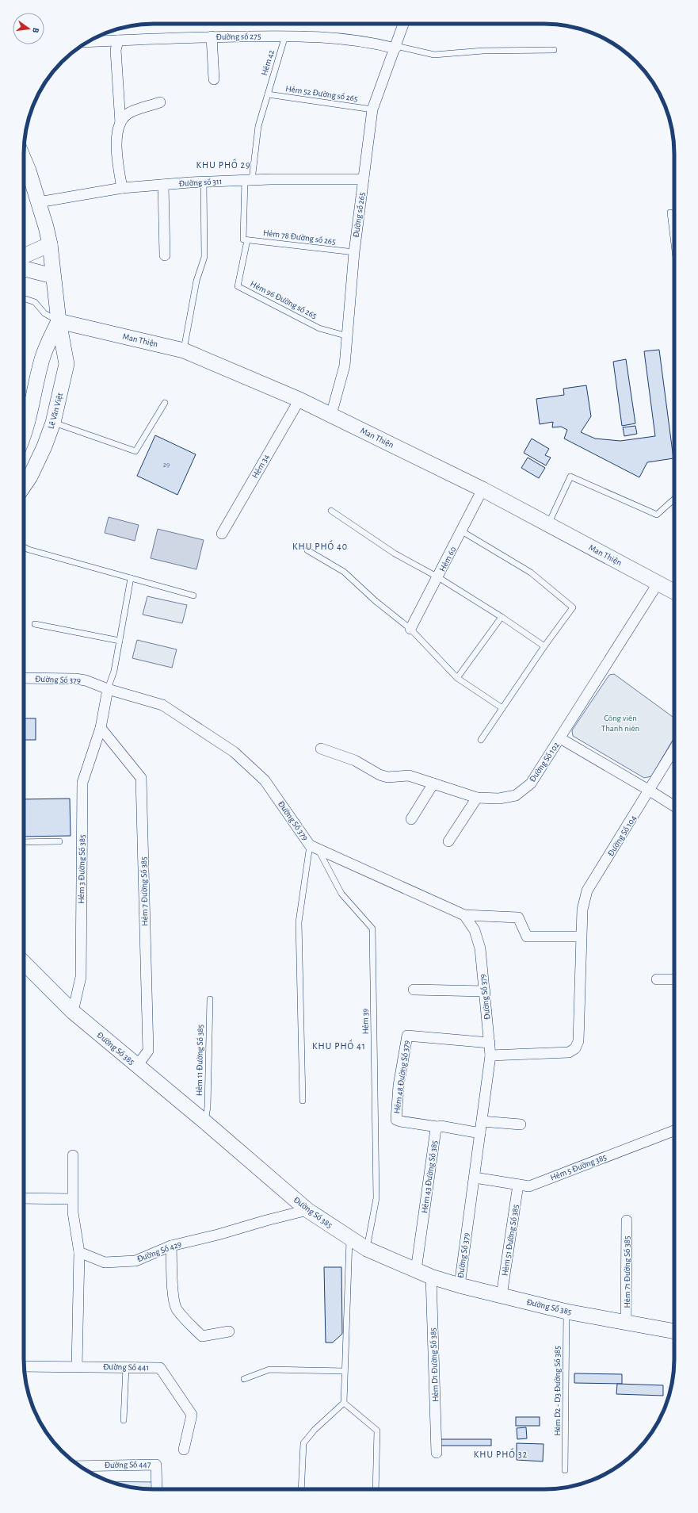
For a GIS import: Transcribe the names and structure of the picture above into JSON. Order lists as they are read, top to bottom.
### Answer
{
  "streets": {
    "street": [
      "Đường số 275",
      "Đường số 311",
      "Đường số 265",
      "Man Thiện",
      "Lê Văn Việt",
      "Hẻm 34",
      "Hẻm 60",
      "Đường Số 379",
      "Đường Số 102",
      "Đường Số 104",
      "Hẻm 3 Đường Số 385",
      "Hẻm 7 Đường Số 385",
      "Đường Số 385",
      "Hẻm 48 Đường Số 379",
      "Hẻm 5 Đường 385",
      "Hẻm 43 Đường Số 385",
      "Hẻm 51 Đường Số 385",
      "Đường Số 429",
      "Hẻm 71 Đường Số 385",
      "Hẻm D1 Đường Số 385",
      "Đường Số 441",
      "Đường Số 447"
    ],
    "lane": [
      "Hẻm 42",
      "Hẻm 52 Đường số 265",
      "Hẻm 78 Đường số 265",
      "Hẻm 96 Đường số 265",
      "Hẻm 39",
      "Hẻm 11 Đường Số 385",
      "Hẻm D2 - D3 Đường Số 385"
    ]
  },
  "crossings": [
    ["Đường số 275", "Hẻm 42"],
    ["Đường số 275", "Đường số 265"],
    ["Hẻm 42", "Hẻm 52 Đường số 265"],
    ["Hẻm 42", "Đường số 311"],
    ["Hẻm 42", "Hẻm 78 Đường số 265"],
    ["Hẻm 42", "Hẻm 96 Đường số 265"],
    ["Hẻm 52 Đường số 265", "Đường số 265"],
    ["Đường số 311", "Đường số 265"],
    ["Đường số 311", "Lê Văn Việt"],
    ["Đường số 265", "Hẻm 78 Đường số 265"],
    ["Đường số 265", "Hẻm 96 Đường số 265"],
    ["Đường số 265", "Man Thiện"],
    ["Hẻm 78 Đường số 265", "Hẻm 96 Đường số 265"],
    ["Man Thiện", "Lê Văn Việt"],
    ["Man Thiện", "Hẻm 34"],
    ["Man Thiện", "Hẻm 60"],
    ["Man Thiện", "Đường Số 102"],
    ["Đường Số 379", "Hẻm 3 Đường Số 385"],
    ["Đường Số 379", "Hẻm 39"],
    ["Đường Số 379", "Đường Số 385"],
    ["Đường Số 379", "Hẻm 48 Đường Số 379"],
    ["Đường Số 379", "Hẻm 5 Đường 385"],
    ["Hẻm 3 Đường Số 385", "Hẻm 7 Đường Số 385"],
    ["Hẻm 3 Đường Số 385", "Đường Số 385"],
    ["Hẻm 7 Đường Số 385", "Đường Số 385"],
    ["Hẻm 39", "Đường Số 385"],
    ["Đường Số 385", "Hẻm 11 Đường Số 385"],
    ["Đường Số 385", "Hẻm 43 Đường Số 385"],
    ["Đường Số 385", "Hẻm 51 Đường Số 385"],
    ["Đường Số 385", "Đường Số 429"],
    ["Đường Số 385", "Hẻm 71 Đường Số 385"],
    ["Đường Số 385", "Hẻm D1 Đường Số 385"],
    ["Đường Số 385", "Hẻm D2 - D3 Đường Số 385"],
    ["Hẻm 48 Đường Số 379", "Hẻm 43 Đường Số 385"],
    ["Hẻm 5 Đường 385", "Hẻm 51 Đường Số 385"]
  ],
  "districts": [
    "KHU PHỐ 29",
    "KHU PHỐ 40",
    "KHU PHỐ 41",
    "KHU PHỐ 32"
  ],
  "parks": ["Công viên Thanh niên"],
  "house_numbers": ["29"],
  "north": "right"
}
